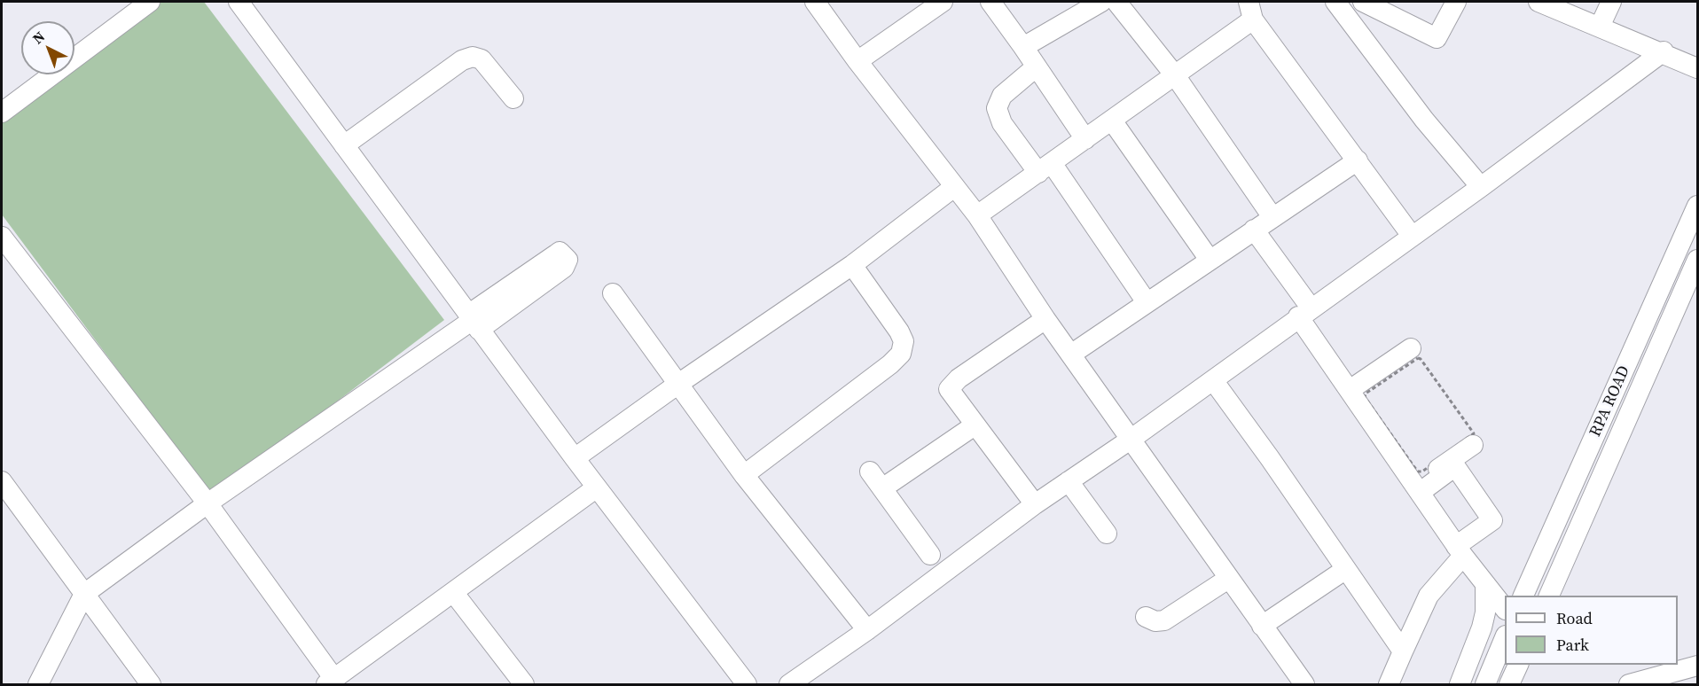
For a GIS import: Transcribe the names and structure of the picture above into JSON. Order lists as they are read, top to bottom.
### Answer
{
  "streets": {
    "street": ["RPA ROAD"]
  },
  "legend": ["Road", "Park"],
  "north": "top left"
}
